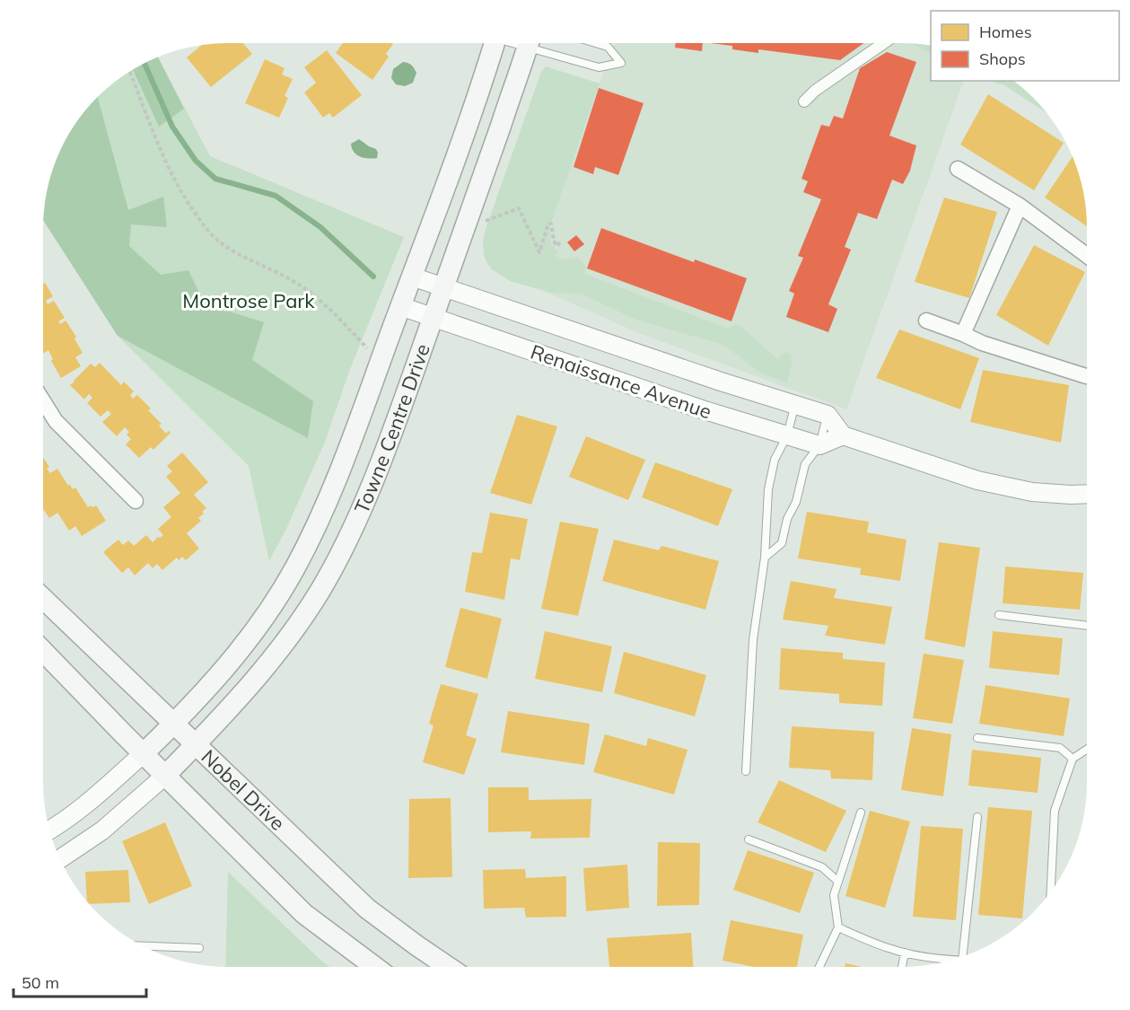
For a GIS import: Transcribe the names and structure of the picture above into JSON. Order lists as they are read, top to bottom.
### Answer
{
  "streets": {
    "main road": ["Towne Centre Drive", "Nobel Drive"],
    "street": ["Renaissance Avenue"]
  },
  "crossings": [
    ["Renaissance Avenue", "Towne Centre Drive"],
    ["Towne Centre Drive", "Nobel Drive"]
  ],
  "parks": ["Montrose Park"],
  "legend": ["Homes", "Shops"],
  "scale_bar": "50 m"
}
